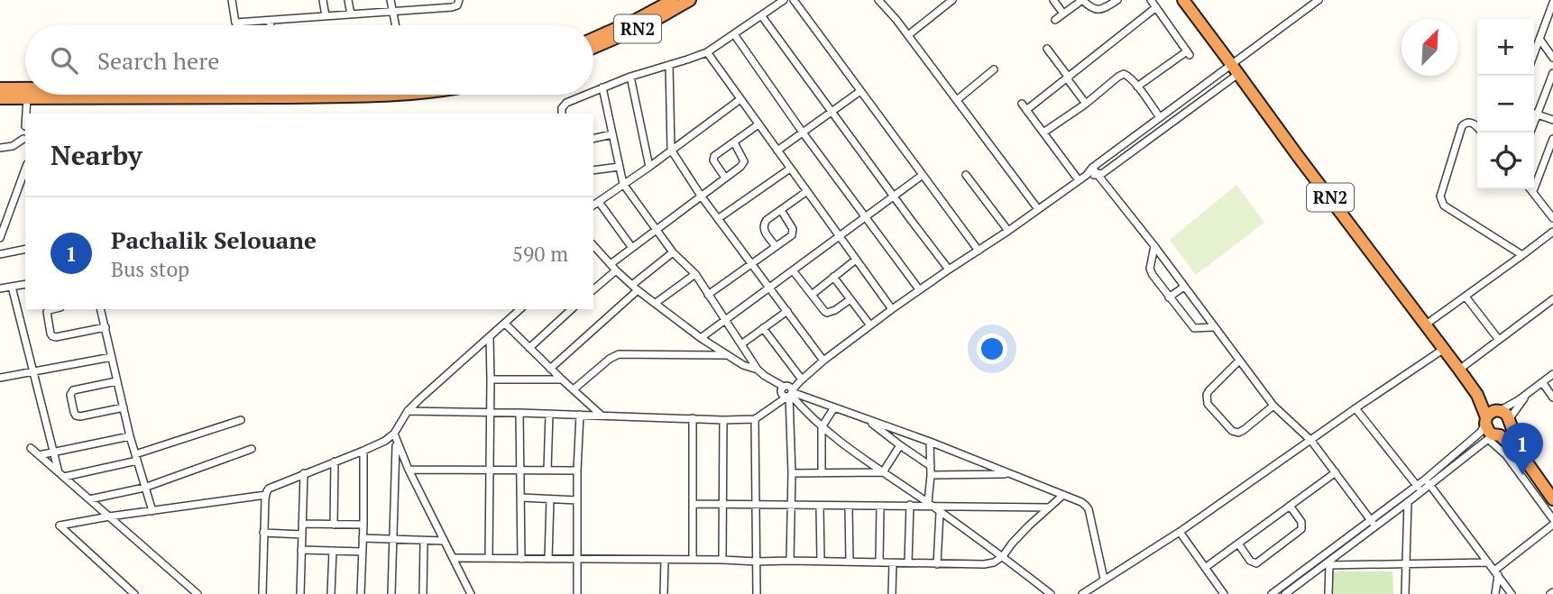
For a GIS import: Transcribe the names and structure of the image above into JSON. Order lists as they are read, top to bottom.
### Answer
{
  "streets": {
    "highway": ["RN2"]
  },
  "north": "top right",
  "page": {
    "map_buttons": ["+", "−"],
    "search": "Search here",
    "heading": "Nearby",
    "list": [
      {
        "mark": "1",
        "name": "Pachalik Selouane",
        "note": "Bus stop",
        "value": "590 m"
      }
    ],
    "pins": "1"
  }
}
